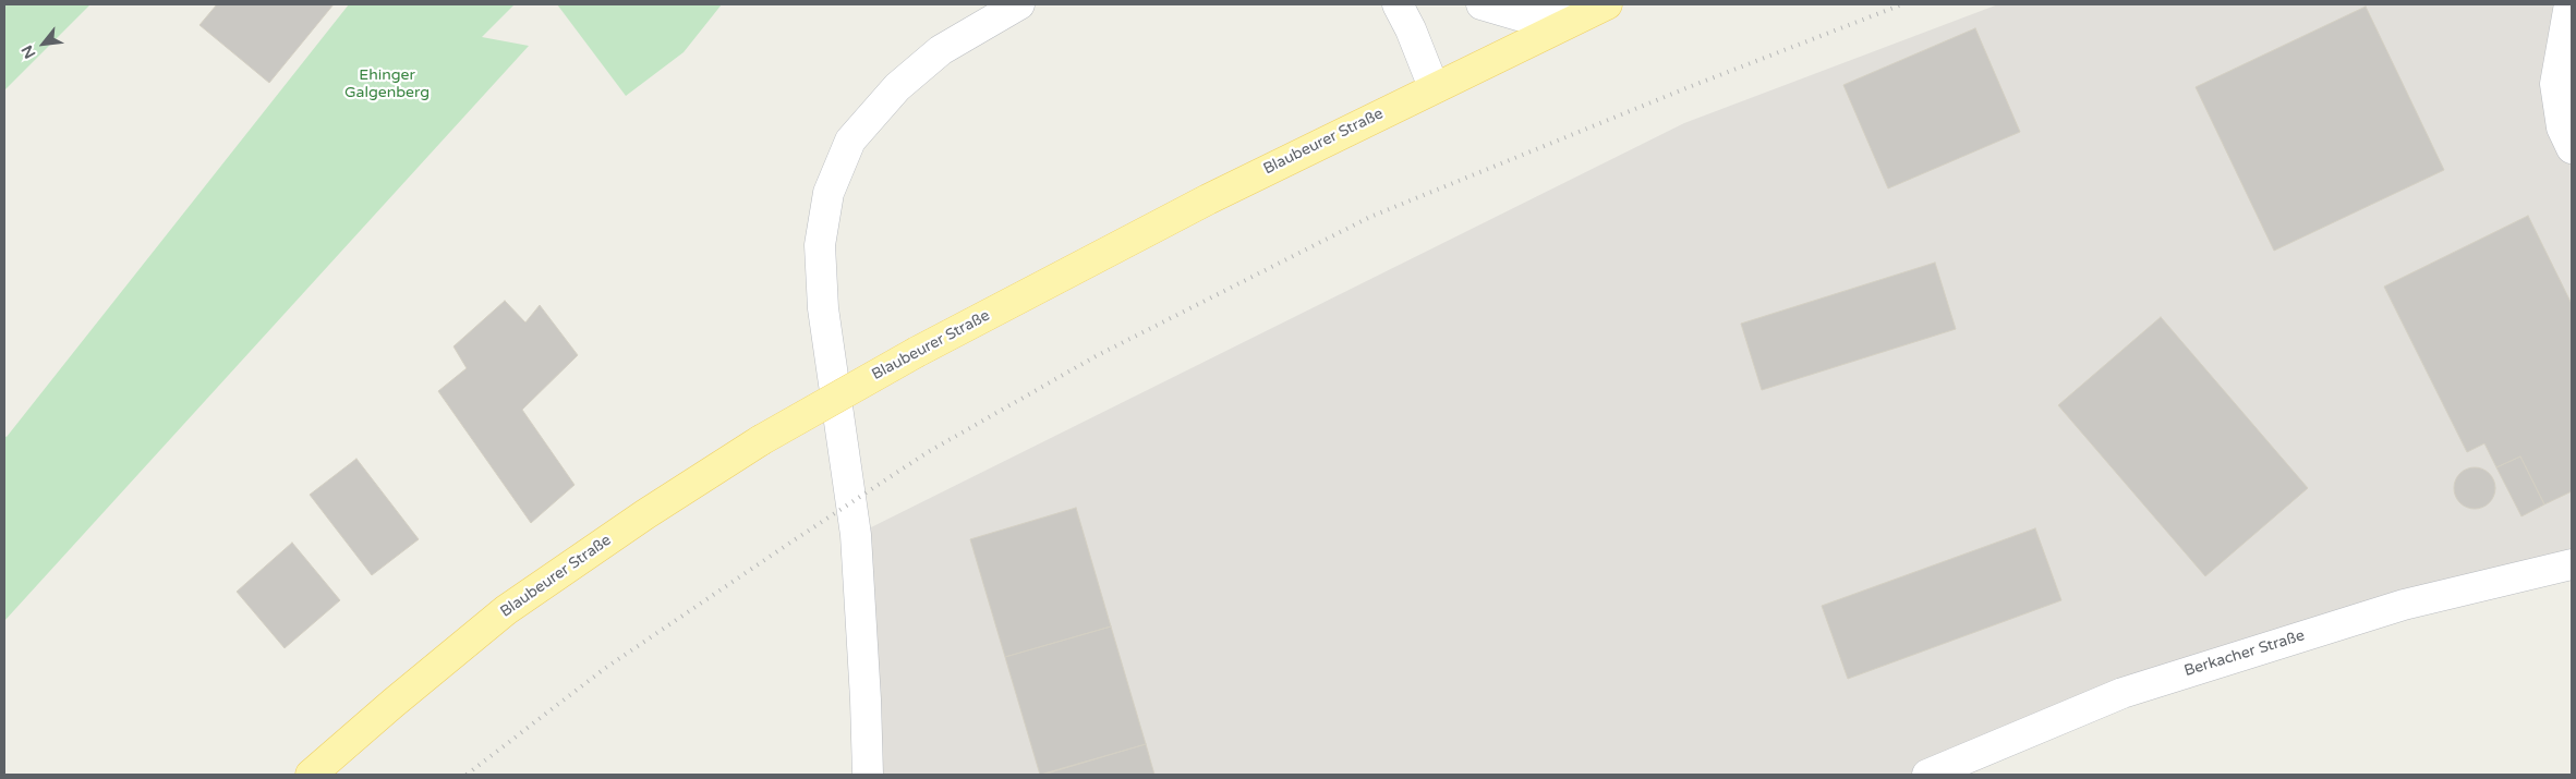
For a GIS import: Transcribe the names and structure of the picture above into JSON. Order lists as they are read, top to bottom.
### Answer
{
  "streets": {
    "main road": ["Blaubeurer Straße"],
    "street": ["Berkacher Straße"]
  },
  "parks": ["Ehinger Galgenberg"],
  "north": "bottom left"
}
